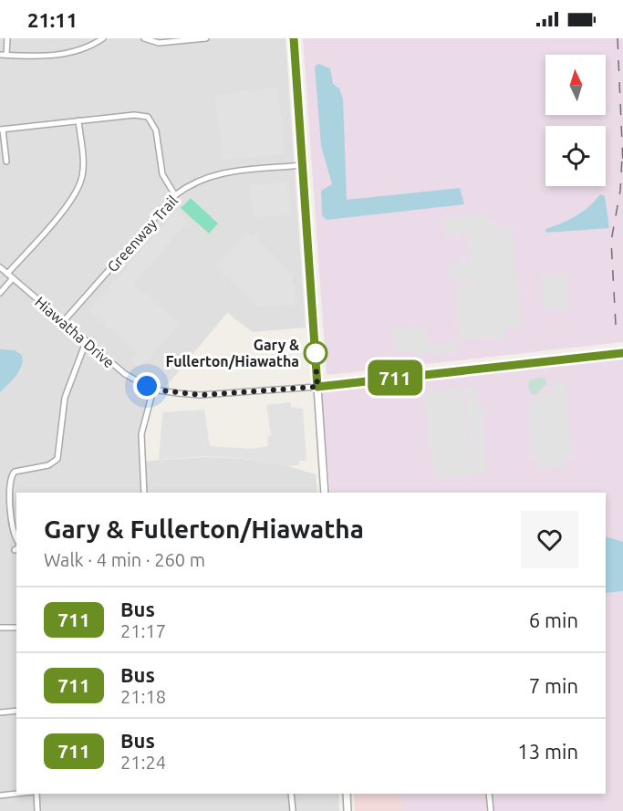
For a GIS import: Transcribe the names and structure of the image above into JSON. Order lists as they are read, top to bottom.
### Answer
{
  "streets": {
    "street": ["Greenway Trail", "Hiawatha Drive"]
  },
  "crossings": [
    ["Greenway Trail", "Hiawatha Drive"]
  ],
  "places": ["Gary & Fullerton/Hiawatha"],
  "lines": ["bus line 711"],
  "north": "top",
  "page": {
    "status": "21:11",
    "on_map": "711",
    "heading": ["Gary & Fullerton/Hiawatha", "Walk · 4 min · 260 m"],
    "list": [
      {
        "mark": "711",
        "name": "Bus",
        "note": "21:17",
        "value": "6 min"
      },
      {
        "mark": "711",
        "name": "Bus",
        "note": "21:18",
        "value": "7 min"
      },
      {
        "mark": "711",
        "name": "Bus",
        "note": "21:24",
        "value": "13 min"
      }
    ]
  }
}
